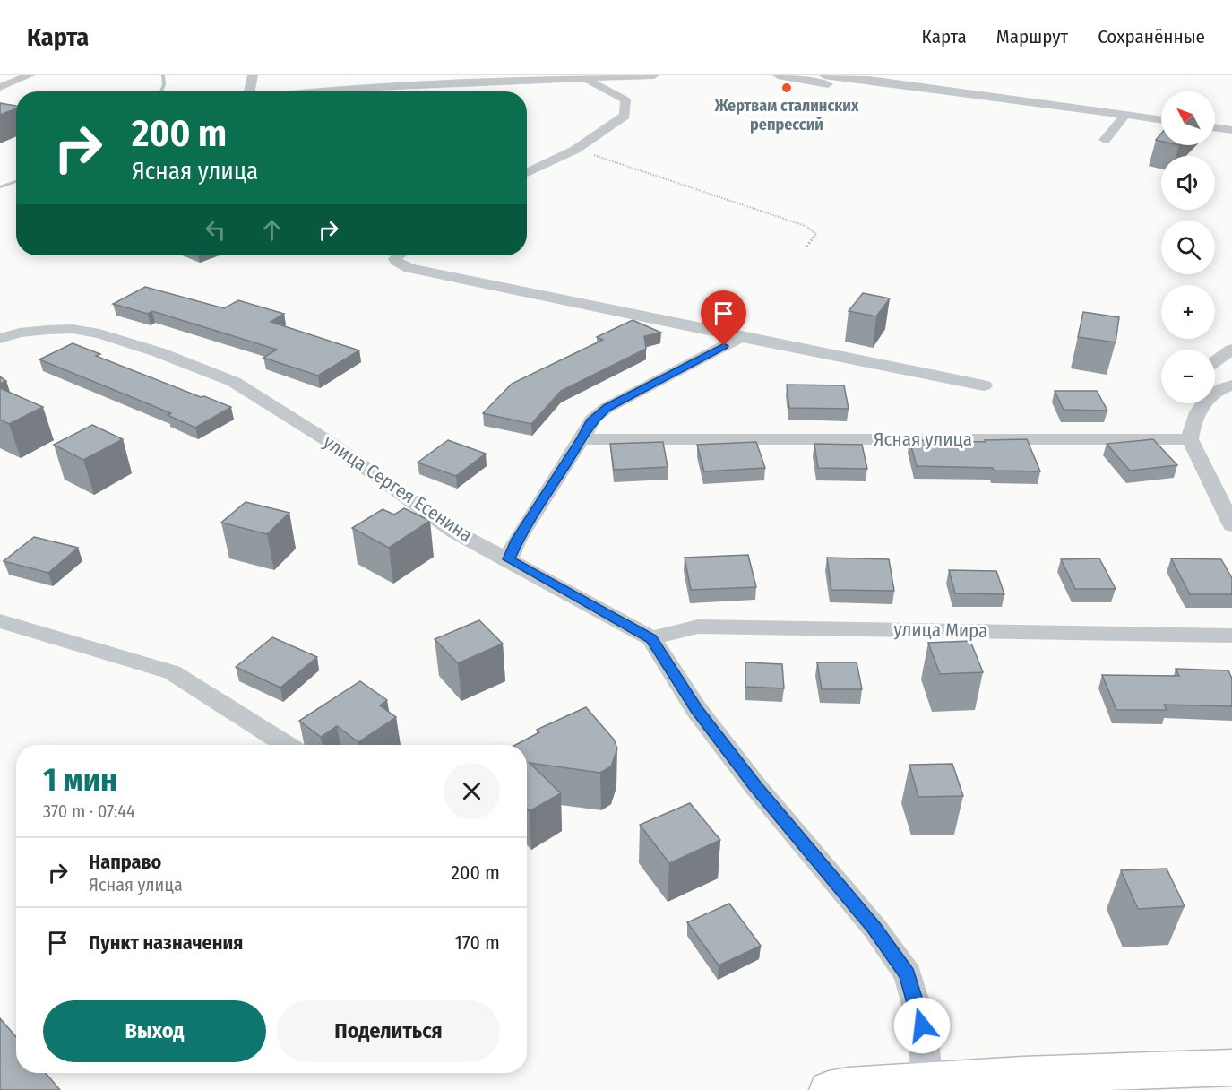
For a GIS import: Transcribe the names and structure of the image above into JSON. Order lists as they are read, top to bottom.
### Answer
{
  "streets": {
    "street": ["Ясная улица", "улица Сергея Есенина", "улица Мира"]
  },
  "crossings": [
    ["улица Сергея Есенина", "улица Мира"]
  ],
  "places": ["Жертвам сталинских репрессий"],
  "north": "top left",
  "page": {
    "header": "Карта",
    "nav": ["Карта", "Маршрут", "Сохранённые"],
    "map_buttons": ["+", "−"],
    "turn": ["200 m", "Ясная улица"],
    "heading": ["1 мин", "370 m · 07:44"],
    "list": [
      {
        "name": "Направо",
        "note": "Ясная улица",
        "value": "200 m"
      },
      {
        "name": "Пункт назначения",
        "value": "170 m"
      }
    ],
    "buttons": ["Выход", "Поделиться"]
  }
}
